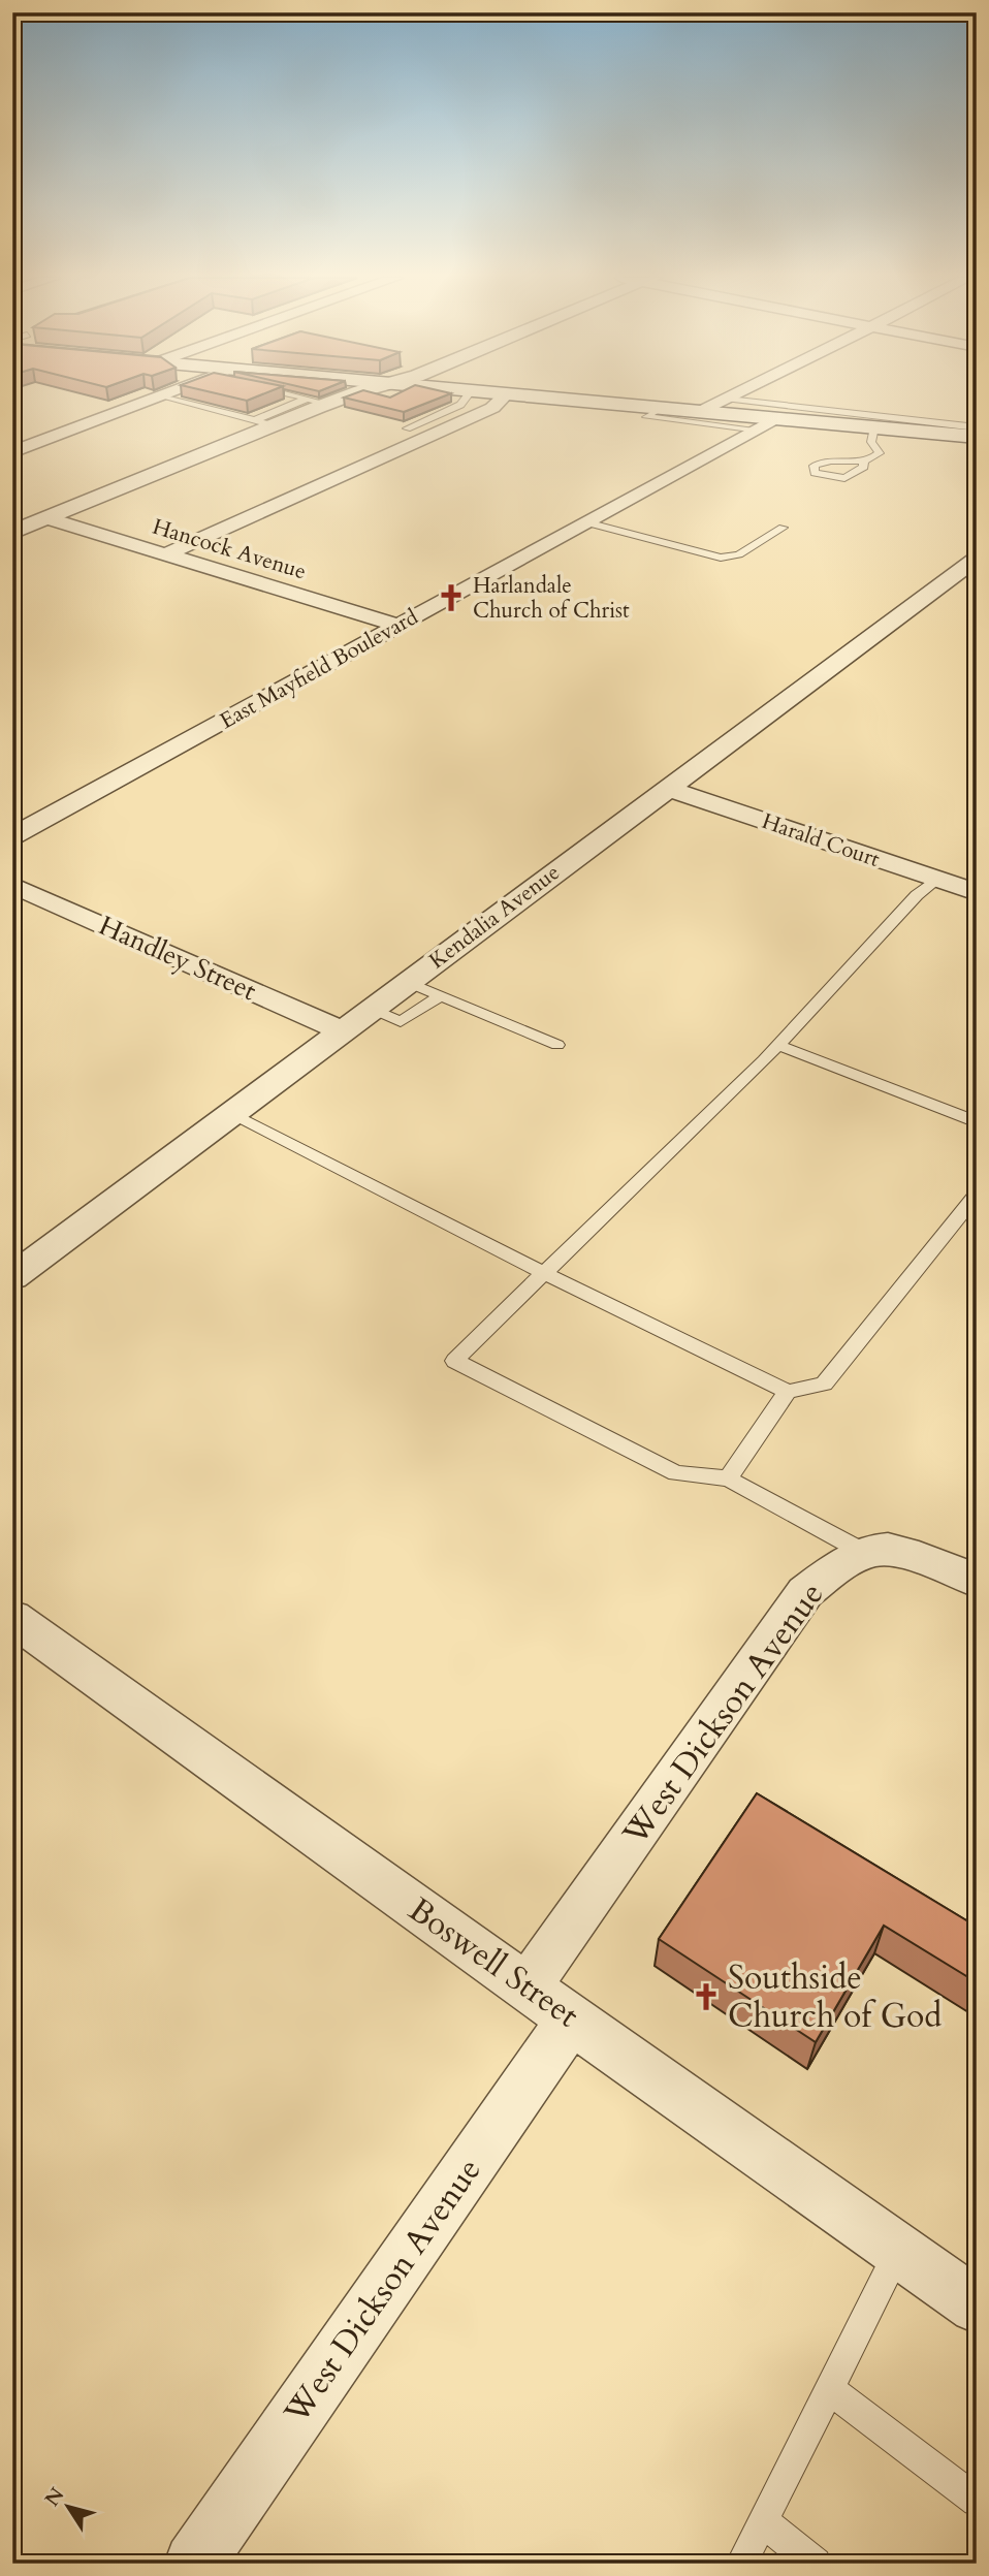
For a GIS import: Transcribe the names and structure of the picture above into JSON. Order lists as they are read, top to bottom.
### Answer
{
  "streets": {
    "street": [
      "Hancock Avenue",
      "East Mayfield Boulevard",
      "Harald Court",
      "Kendalia Avenue",
      "Handley Street",
      "West Dickson Avenue",
      "Boswell Street"
    ]
  },
  "crossings": [
    ["Hancock Avenue", "East Mayfield Boulevard"],
    ["Harald Court", "Kendalia Avenue"],
    ["Kendalia Avenue", "Handley Street"],
    ["West Dickson Avenue", "Boswell Street"]
  ],
  "places": {
    "church": ["Harlandale Church of Christ", "Southside Church of God"]
  },
  "north": "top left"
}
